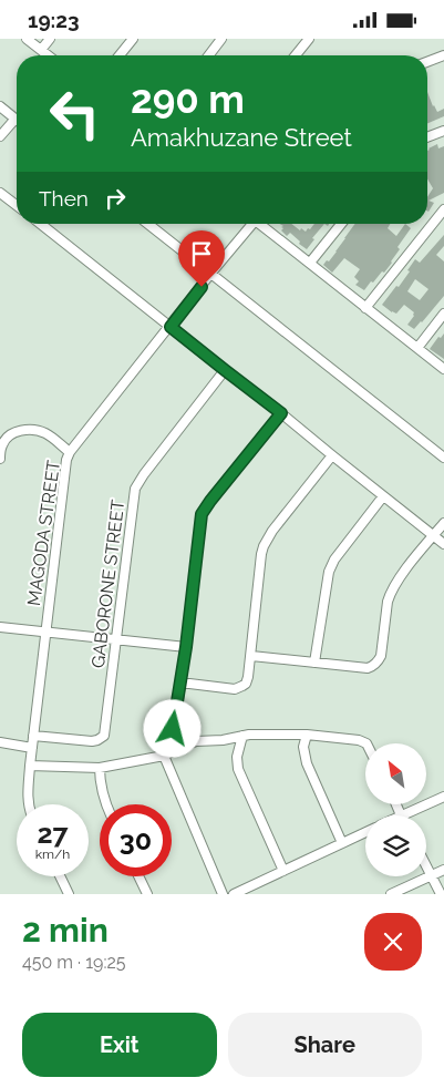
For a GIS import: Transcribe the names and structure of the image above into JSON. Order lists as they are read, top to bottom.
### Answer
{
  "streets": {
    "street": ["MAGODA STREET", "GABORONE STREET"]
  },
  "crossings": [
    ["MAGODA STREET", "GABORONE STREET"]
  ],
  "north": "top left",
  "page": {
    "status": "19:23",
    "turn": ["290 m", "Amakhuzane Street"],
    "then": "Then",
    "speed": "27 km/h",
    "limit": "30",
    "heading": ["2 min", "450 m · 19:25"],
    "buttons": ["Exit", "Share"]
  }
}
